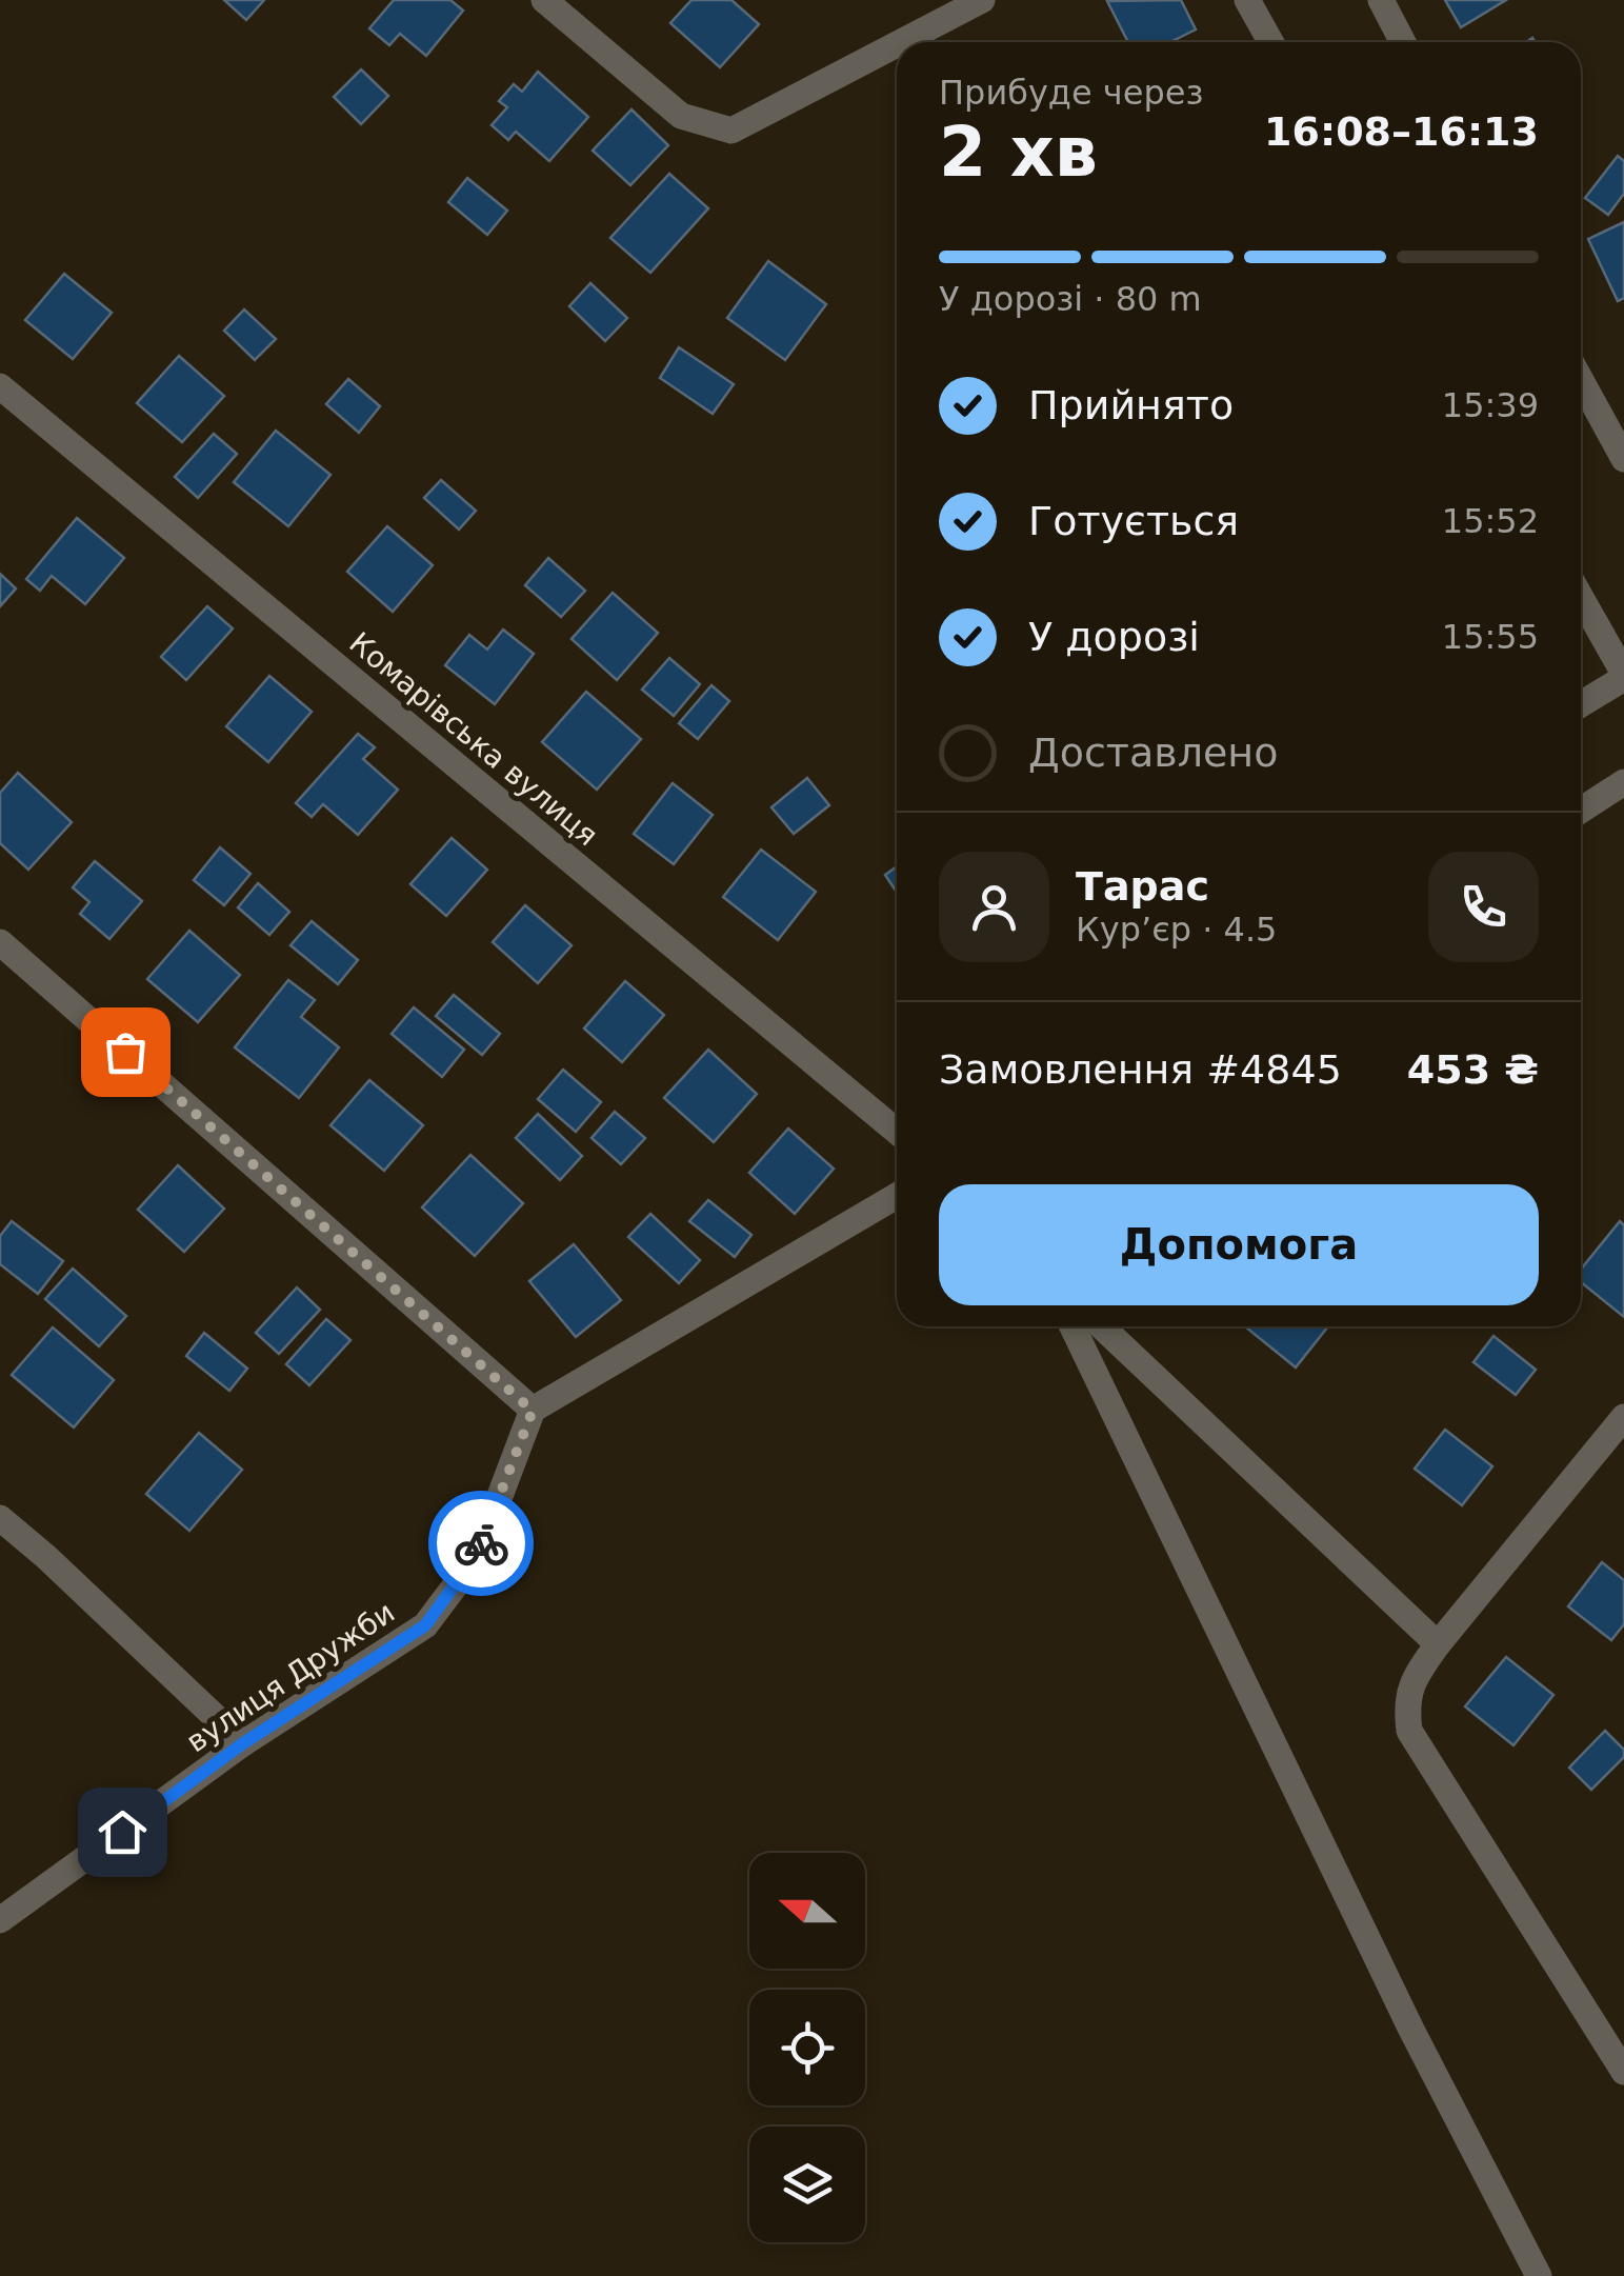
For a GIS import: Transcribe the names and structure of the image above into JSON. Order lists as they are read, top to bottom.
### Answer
{
  "streets": {
    "street": ["Комарівська вулиця", "вулиця Дружби"]
  },
  "north": "left",
  "page": {
    "heading": ["2 хв", "Прибуде через", "16:08–16:13"],
    "panel": [
      "Тарас",
      "Кур’єр · 4.5",
      "Замовлення #4845",
      "453 ₴"
    ],
    "bar": "У дорозі · 80 m",
    "list": [
      ["Прийнято", "15:39"],
      ["Готується", "15:52"],
      ["У дорозі", "15:55"],
      "Доставлено"
    ],
    "buttons": "Допомога"
  }
}
